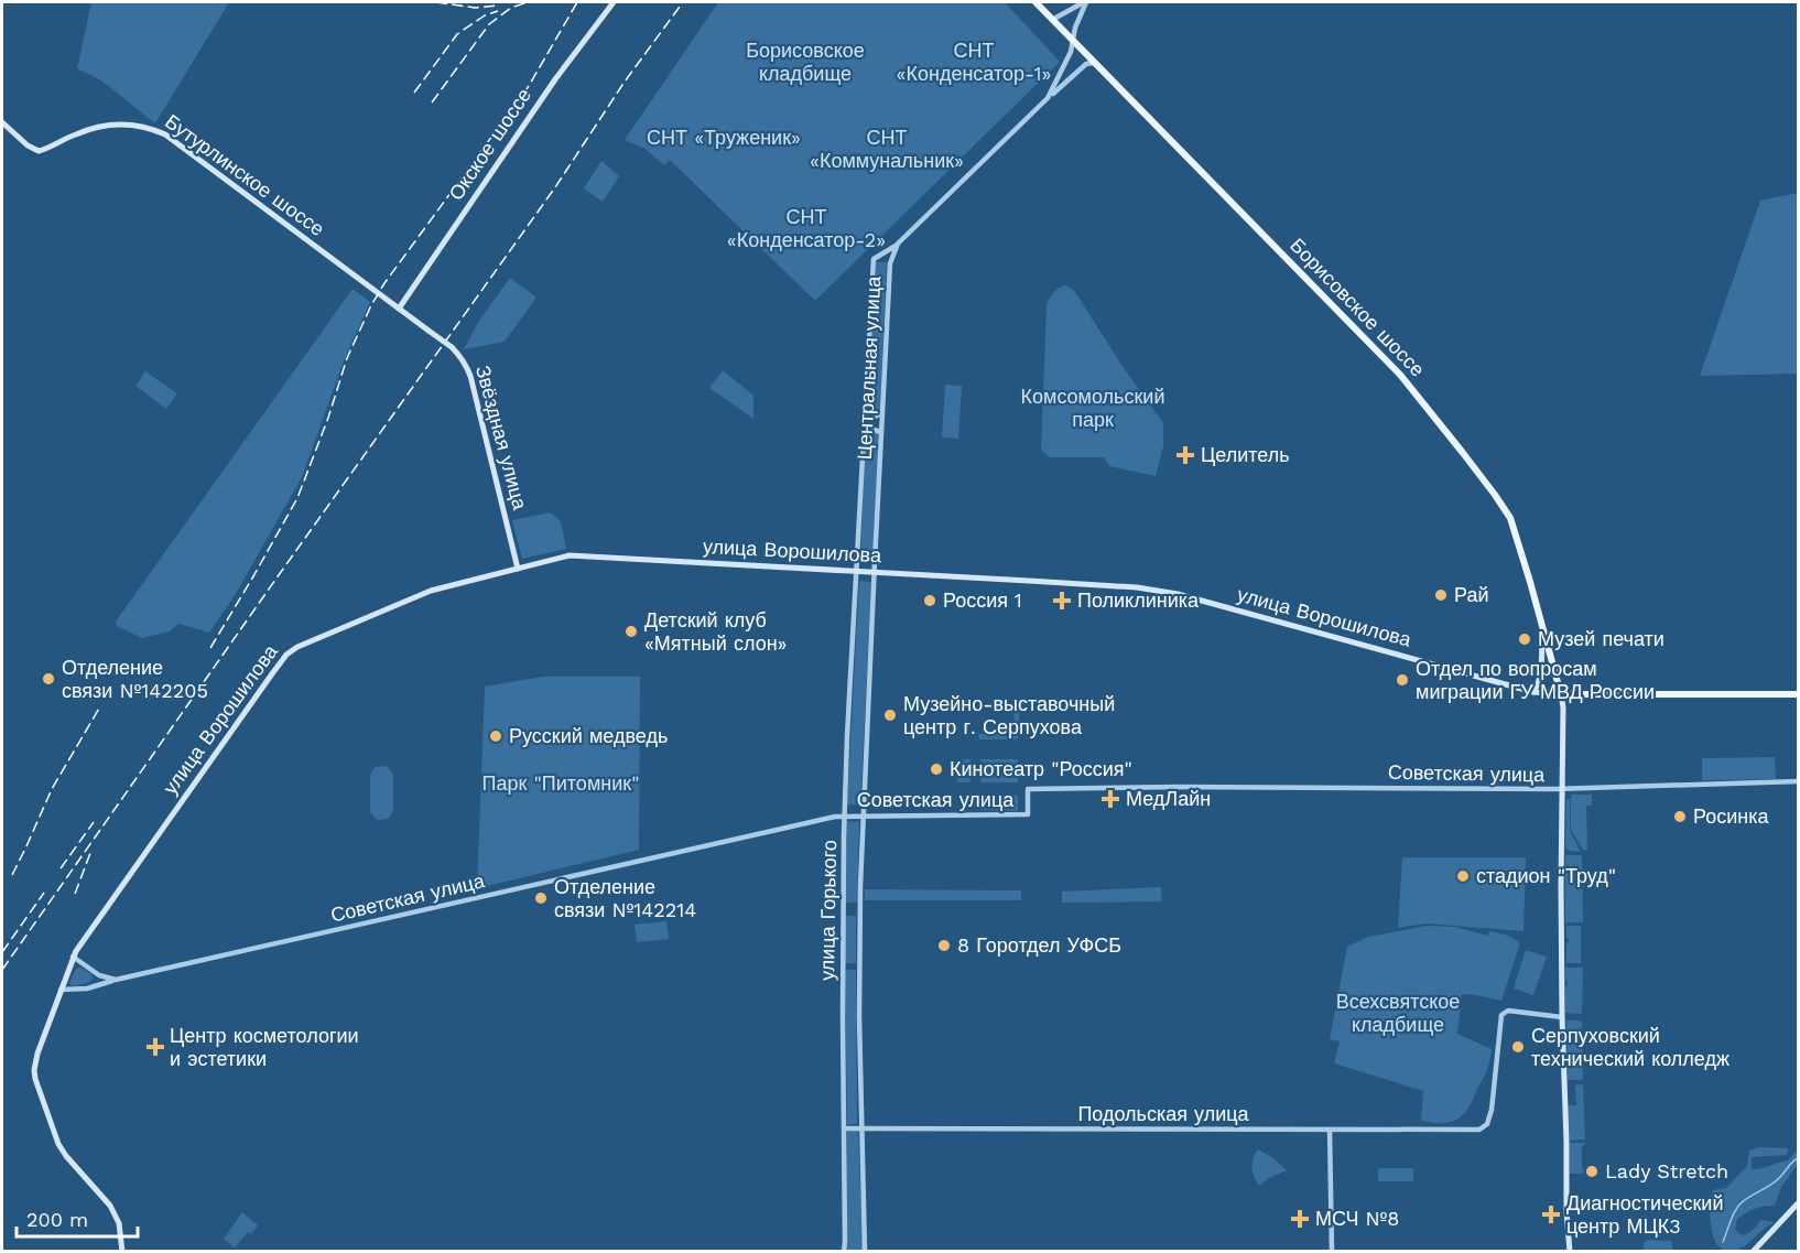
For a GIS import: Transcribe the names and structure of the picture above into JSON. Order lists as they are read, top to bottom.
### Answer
{
  "streets": {
    "main road": [
      "Окское шоссе",
      "Бутурлинское шоссе",
      "Борисовское шоссе",
      "Звёздная улица",
      "улица Ворошилова"
    ],
    "street": [
      "Центральная улица",
      "Советская улица",
      "улица Горького",
      "Подольская улица"
    ]
  },
  "crossings": [
    ["Окское шоссе", "Бутурлинское шоссе"],
    ["Окское шоссе", "Звёздная улица"],
    ["Бутурлинское шоссе", "Звёздная улица"],
    ["Борисовское шоссе", "Центральная улица"],
    ["Борисовское шоссе", "улица Ворошилова"],
    ["Центральная улица", "улица Ворошилова"],
    ["Центральная улица", "улица Горького"],
    ["Звёздная улица", "улица Ворошилова"],
    ["улица Ворошилова", "Советская улица"],
    ["улица Ворошилова", "улица Горького"],
    ["Советская улица", "улица Горького"],
    ["улица Горького", "Подольская улица"]
  ],
  "parks": [
    "Борисовское кладбище",
    "СНТ «Конденсатор-1»",
    "СНТ «Труженик»",
    "СНТ «Коммунальник»",
    "СНТ «Конденсатор-2»",
    "Комсомольский парк",
    "Парк \"Питомник\"",
    "Всехсвятское кладбище"
  ],
  "places": {
    "health": [
      "Целитель",
      "Поликлиника",
      "МедЛайн",
      "Центр косметологии и эстетики",
      "Диагностический центр МЦК3",
      "МСЧ №8"
    ],
    "other": [
      "Рай",
      "Россия 1",
      "Детский клуб «Мятный слон»",
      "Музей печати",
      "Отделение связи №142205",
      "Отдел по вопросам миграции ГУ МВД России",
      "Музейно-выставочный центр г. Серпухова",
      "Русский медведь",
      "Кинотеатр \"Россия\"",
      "Росинка",
      "стадион \"Труд\"",
      "Отделение связи №142214",
      "8 Горотдел УФСБ",
      "Серпуховский технический колледж",
      "Lady Stretch"
    ]
  },
  "scale_bar": "200 m"
}
